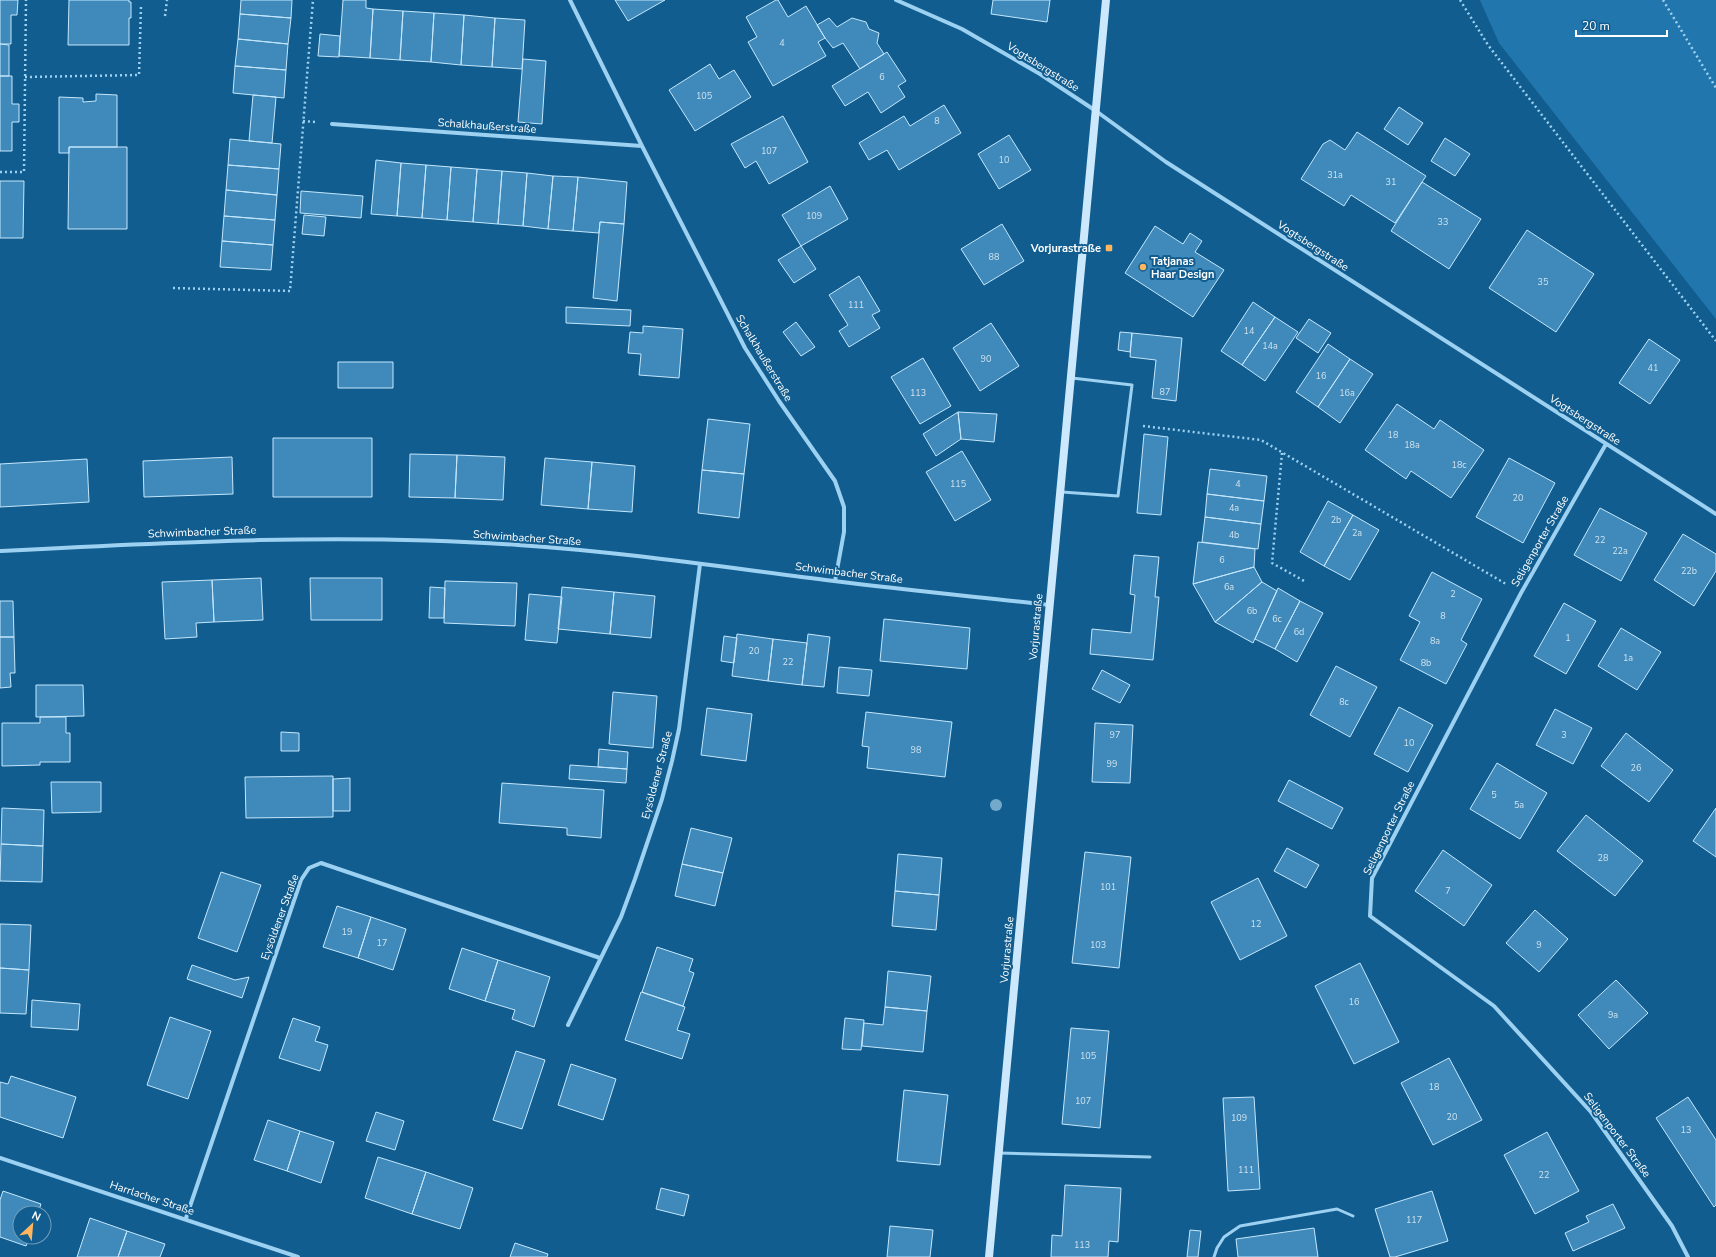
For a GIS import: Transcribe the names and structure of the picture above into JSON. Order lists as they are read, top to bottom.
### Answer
{
  "streets": {
    "main road": ["Vorjurastraße"],
    "street": [
      "Vogtsbergstraße",
      "Schalkhaußerstraße",
      "Schwimbacher Straße",
      "Seligenporter Straße",
      "Eysöldener Straße",
      "Harrlacher Straße"
    ]
  },
  "crossings": [
    ["Vogtsbergstraße", "Seligenporter Straße"],
    ["Vogtsbergstraße", "Vorjurastraße"],
    ["Schalkhaußerstraße", "Schwimbacher Straße"],
    ["Schwimbacher Straße", "Vorjurastraße"],
    ["Schwimbacher Straße", "Eysöldener Straße"],
    ["Eysöldener Straße", "Harrlacher Straße"]
  ],
  "places": {
    "transit": ["Vorjurastraße"],
    "other": ["Tatjanas Haar Design"]
  },
  "house_numbers": [
    "4",
    "6",
    "105",
    "8",
    "107",
    "10",
    "31a",
    "31",
    "109",
    "33",
    "88",
    "35",
    "111",
    "14",
    "14a",
    "90",
    "41",
    "16",
    "87",
    "113",
    "16a",
    "18",
    "18a",
    "18c",
    "115",
    "4",
    "20",
    "4a",
    "2b",
    "2a",
    "4b",
    "22",
    "22a",
    "6",
    "22b",
    "6a",
    "2",
    "6b",
    "8",
    "6c",
    "6d",
    "1",
    "8a",
    "20",
    "1a",
    "22",
    "8b",
    "8c",
    "97",
    "3",
    "10",
    "98",
    "99",
    "26",
    "5",
    "5a",
    "28",
    "101",
    "7",
    "12",
    "19",
    "17",
    "103",
    "9",
    "16",
    "9a",
    "105",
    "18",
    "107",
    "20",
    "109",
    "13",
    "111",
    "22",
    "117",
    "113"
  ],
  "scale_bar": "20 m",
  "north": "top right"
}
